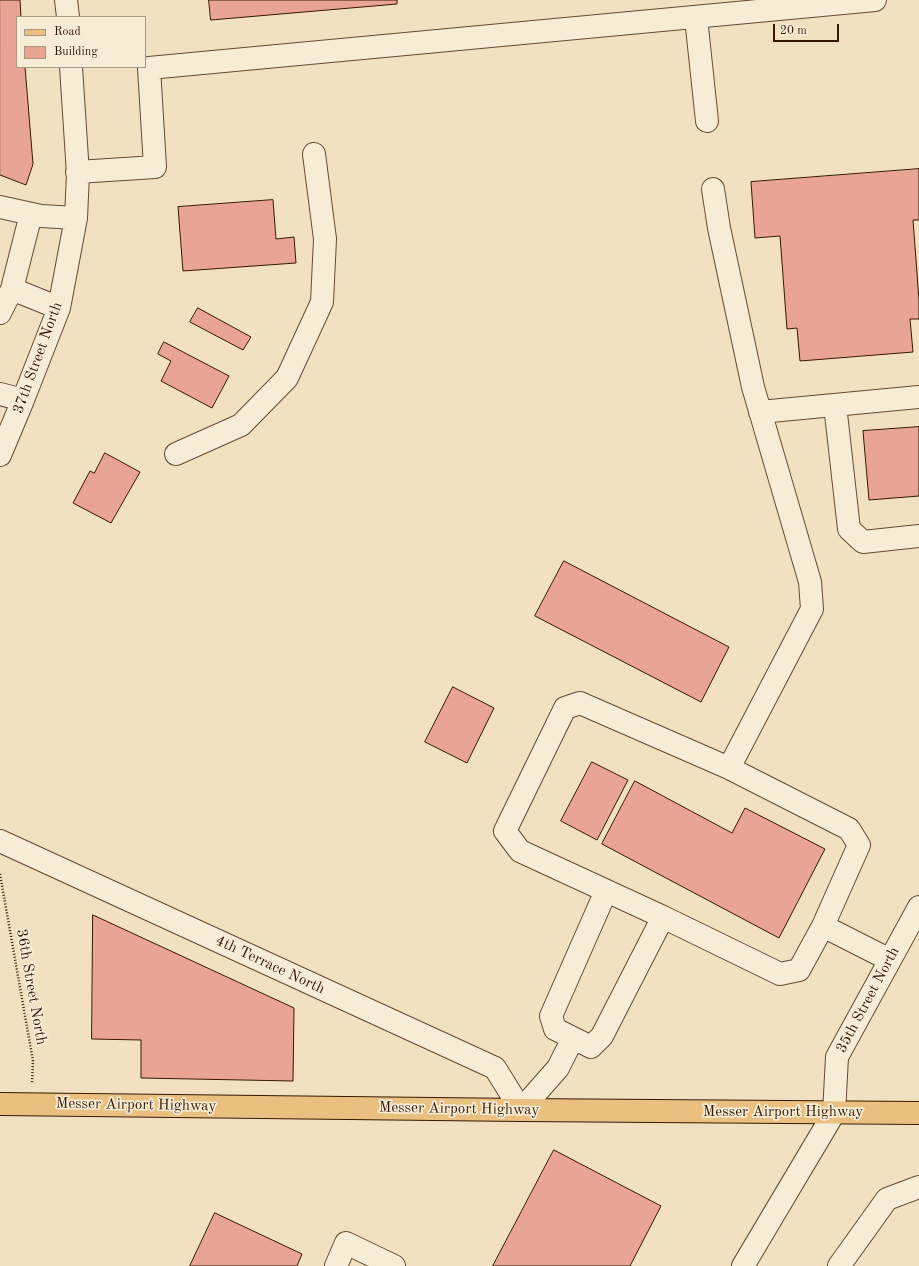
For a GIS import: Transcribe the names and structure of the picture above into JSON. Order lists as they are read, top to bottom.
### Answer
{
  "streets": {
    "main road": ["Messer Airport Highway"],
    "street": ["37th Street North", "4th Terrace North", "35th Street North"],
    "path": ["36th Street North"]
  },
  "crossings": [
    ["4th Terrace North", "Messer Airport Highway"],
    ["36th Street North", "Messer Airport Highway"],
    ["35th Street North", "Messer Airport Highway"]
  ],
  "legend": ["Road", "Building"],
  "scale_bar": "20 m"
}
